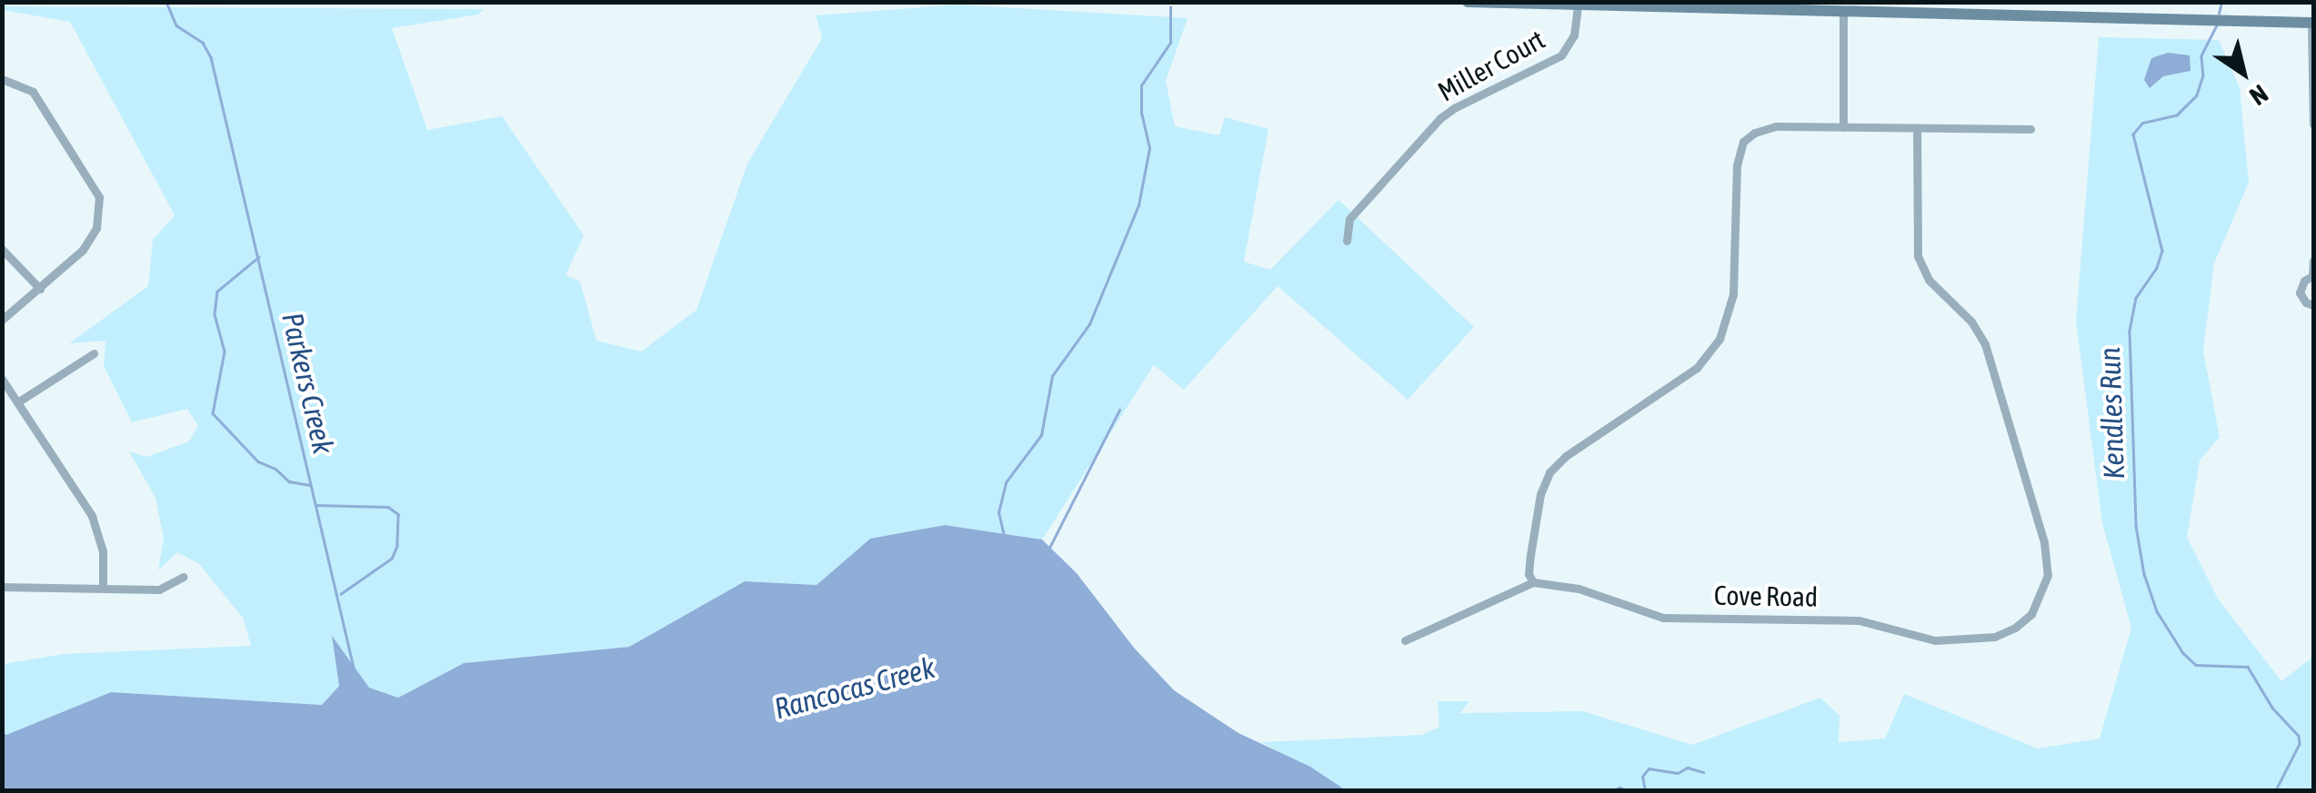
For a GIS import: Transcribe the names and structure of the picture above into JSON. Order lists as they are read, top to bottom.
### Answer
{
  "streets": {
    "street": ["Miller Court", "Cove Road"]
  },
  "water": ["Parkers Creek", "Kendles Run", "Rancocas Creek"],
  "north": "bottom right"
}
